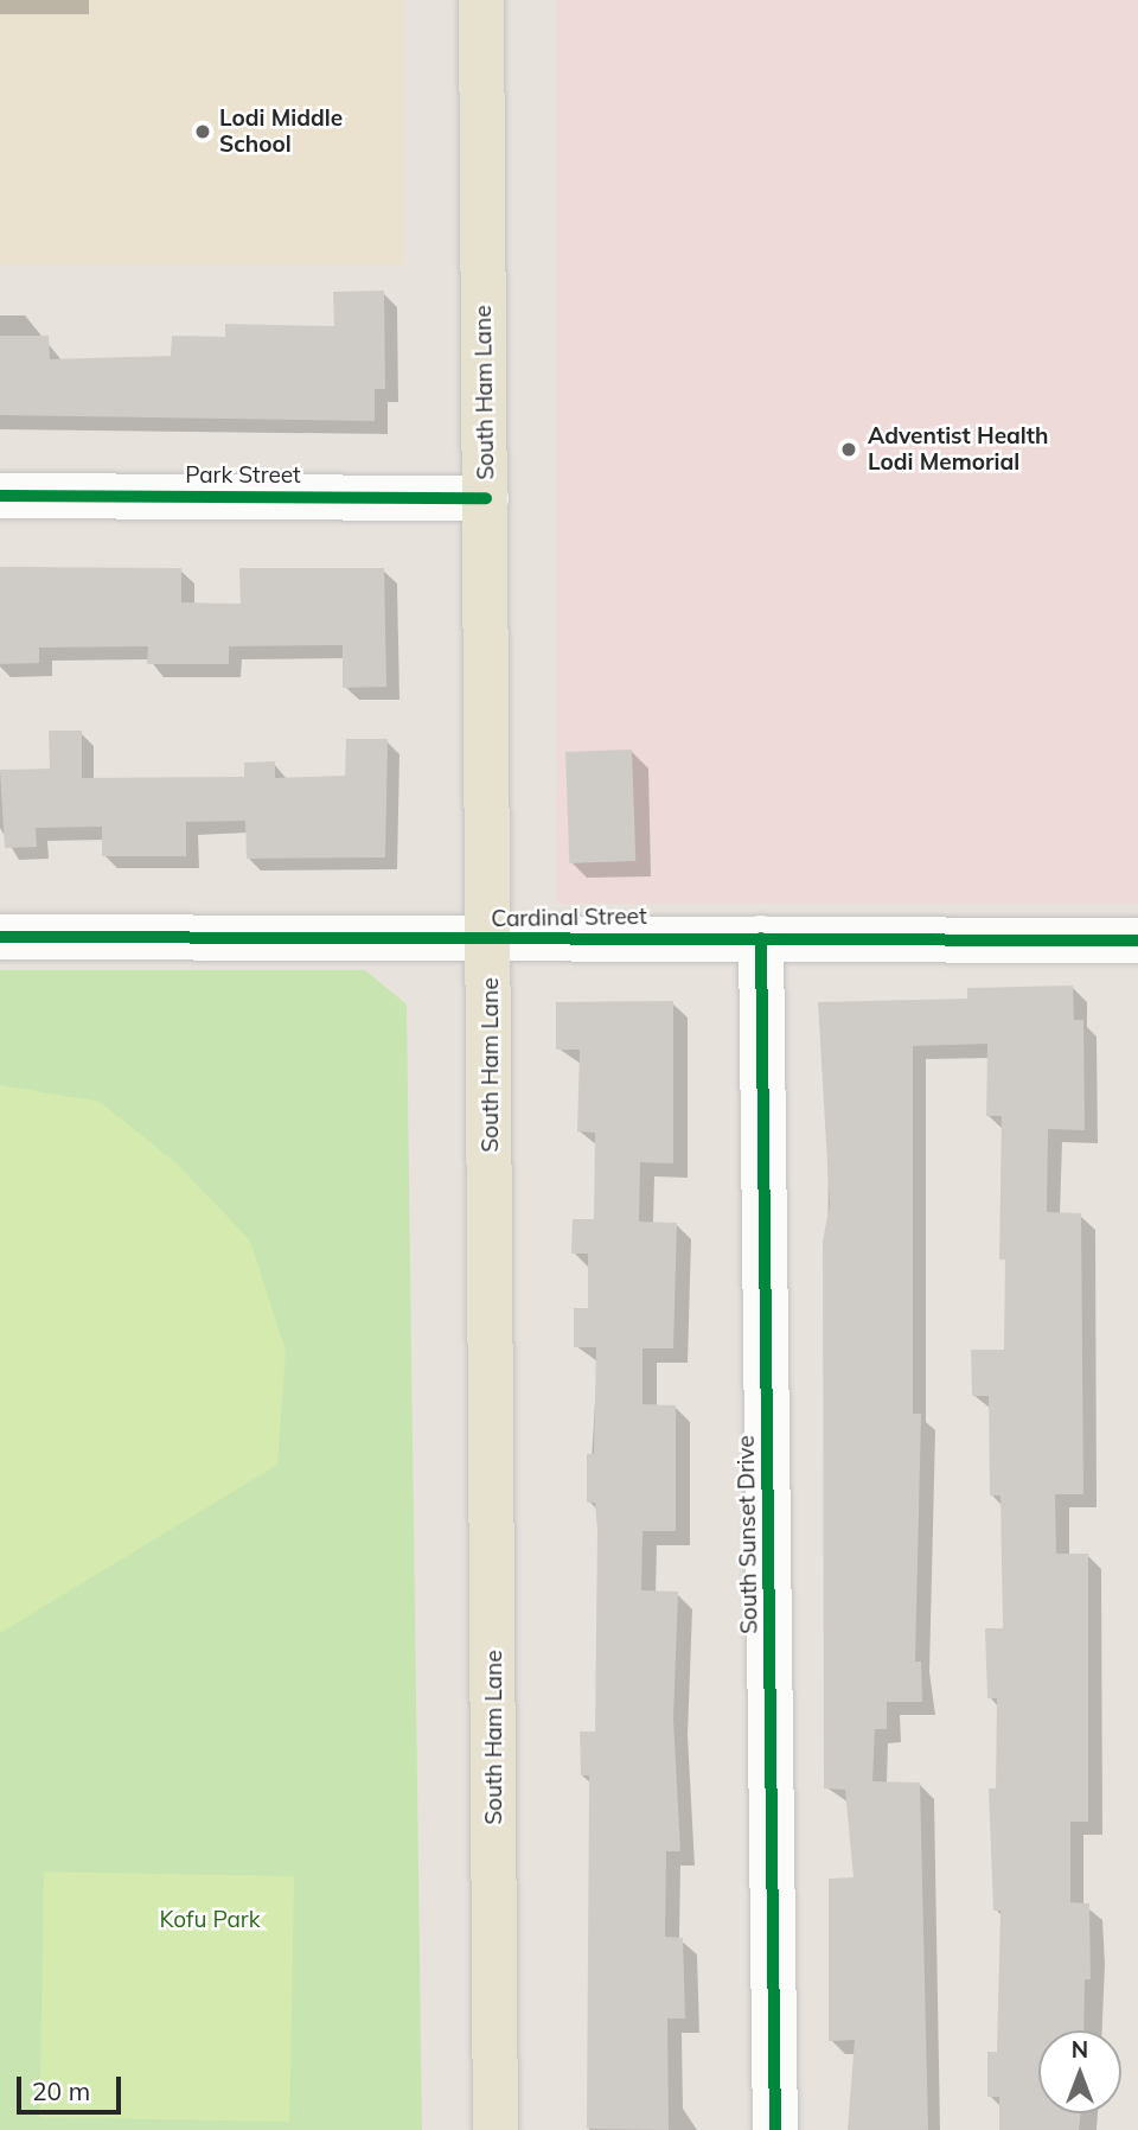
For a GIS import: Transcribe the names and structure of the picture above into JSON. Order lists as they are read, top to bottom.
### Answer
{
  "streets": {
    "main road": ["South Ham Lane"],
    "street": ["Park Street", "Cardinal Street", "South Sunset Drive"]
  },
  "crossings": [
    ["South Ham Lane", "Park Street"],
    ["South Ham Lane", "Cardinal Street"],
    ["Cardinal Street", "South Sunset Drive"]
  ],
  "parks": ["Kofu Park"],
  "places": ["Lodi Middle School", "Adventist Health Lodi Memorial"],
  "scale_bar": "20 m",
  "north": "top"
}
